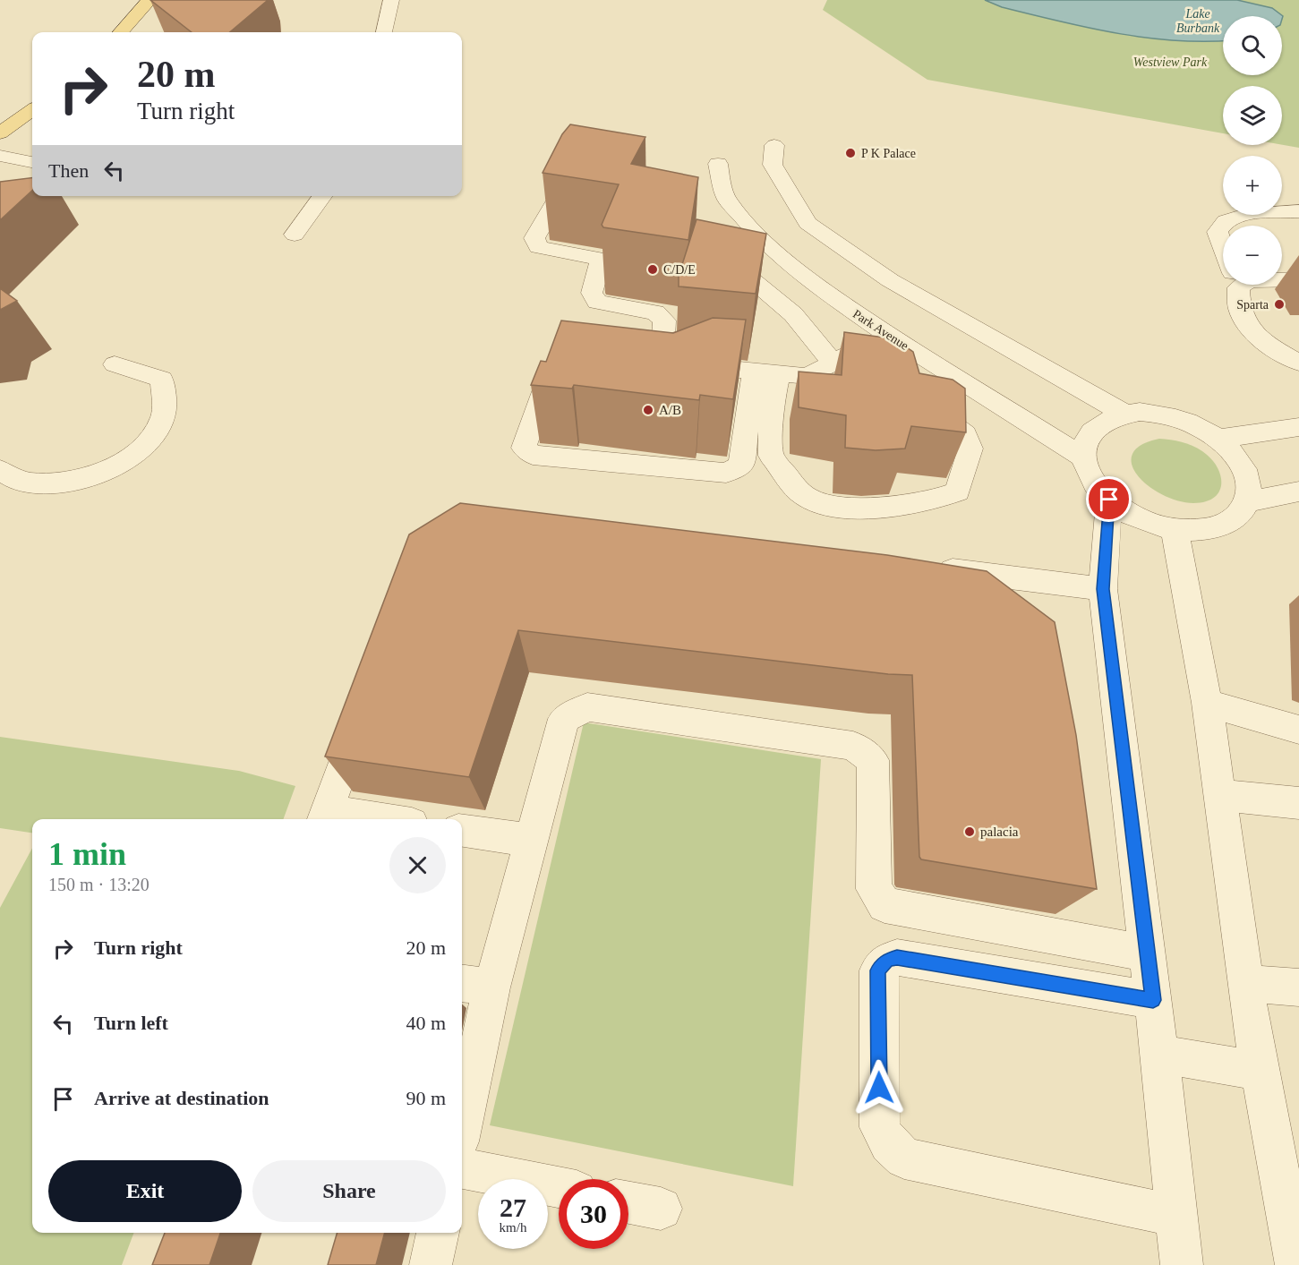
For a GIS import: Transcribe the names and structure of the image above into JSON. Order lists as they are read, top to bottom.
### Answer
{
  "streets": {
    "street": ["Park Avenue"]
  },
  "water": ["Lake Burbank"],
  "parks": ["Westview Park"],
  "places": [
    "P K Palace",
    "C/D/E",
    "Sparta",
    "A/B",
    "palacia"
  ],
  "page": {
    "map_buttons": ["+", "−"],
    "turn": ["20 m", "Turn right"],
    "then": "Then",
    "heading": ["1 min", "150 m · 13:20"],
    "list": [
      {
        "name": "Turn right",
        "value": "20 m"
      },
      {
        "name": "Turn left",
        "value": "40 m"
      },
      {
        "name": "Arrive at destination",
        "value": "90 m"
      }
    ],
    "buttons": ["Exit", "Share"],
    "speed": "27 km/h",
    "limit": "30"
  }
}
